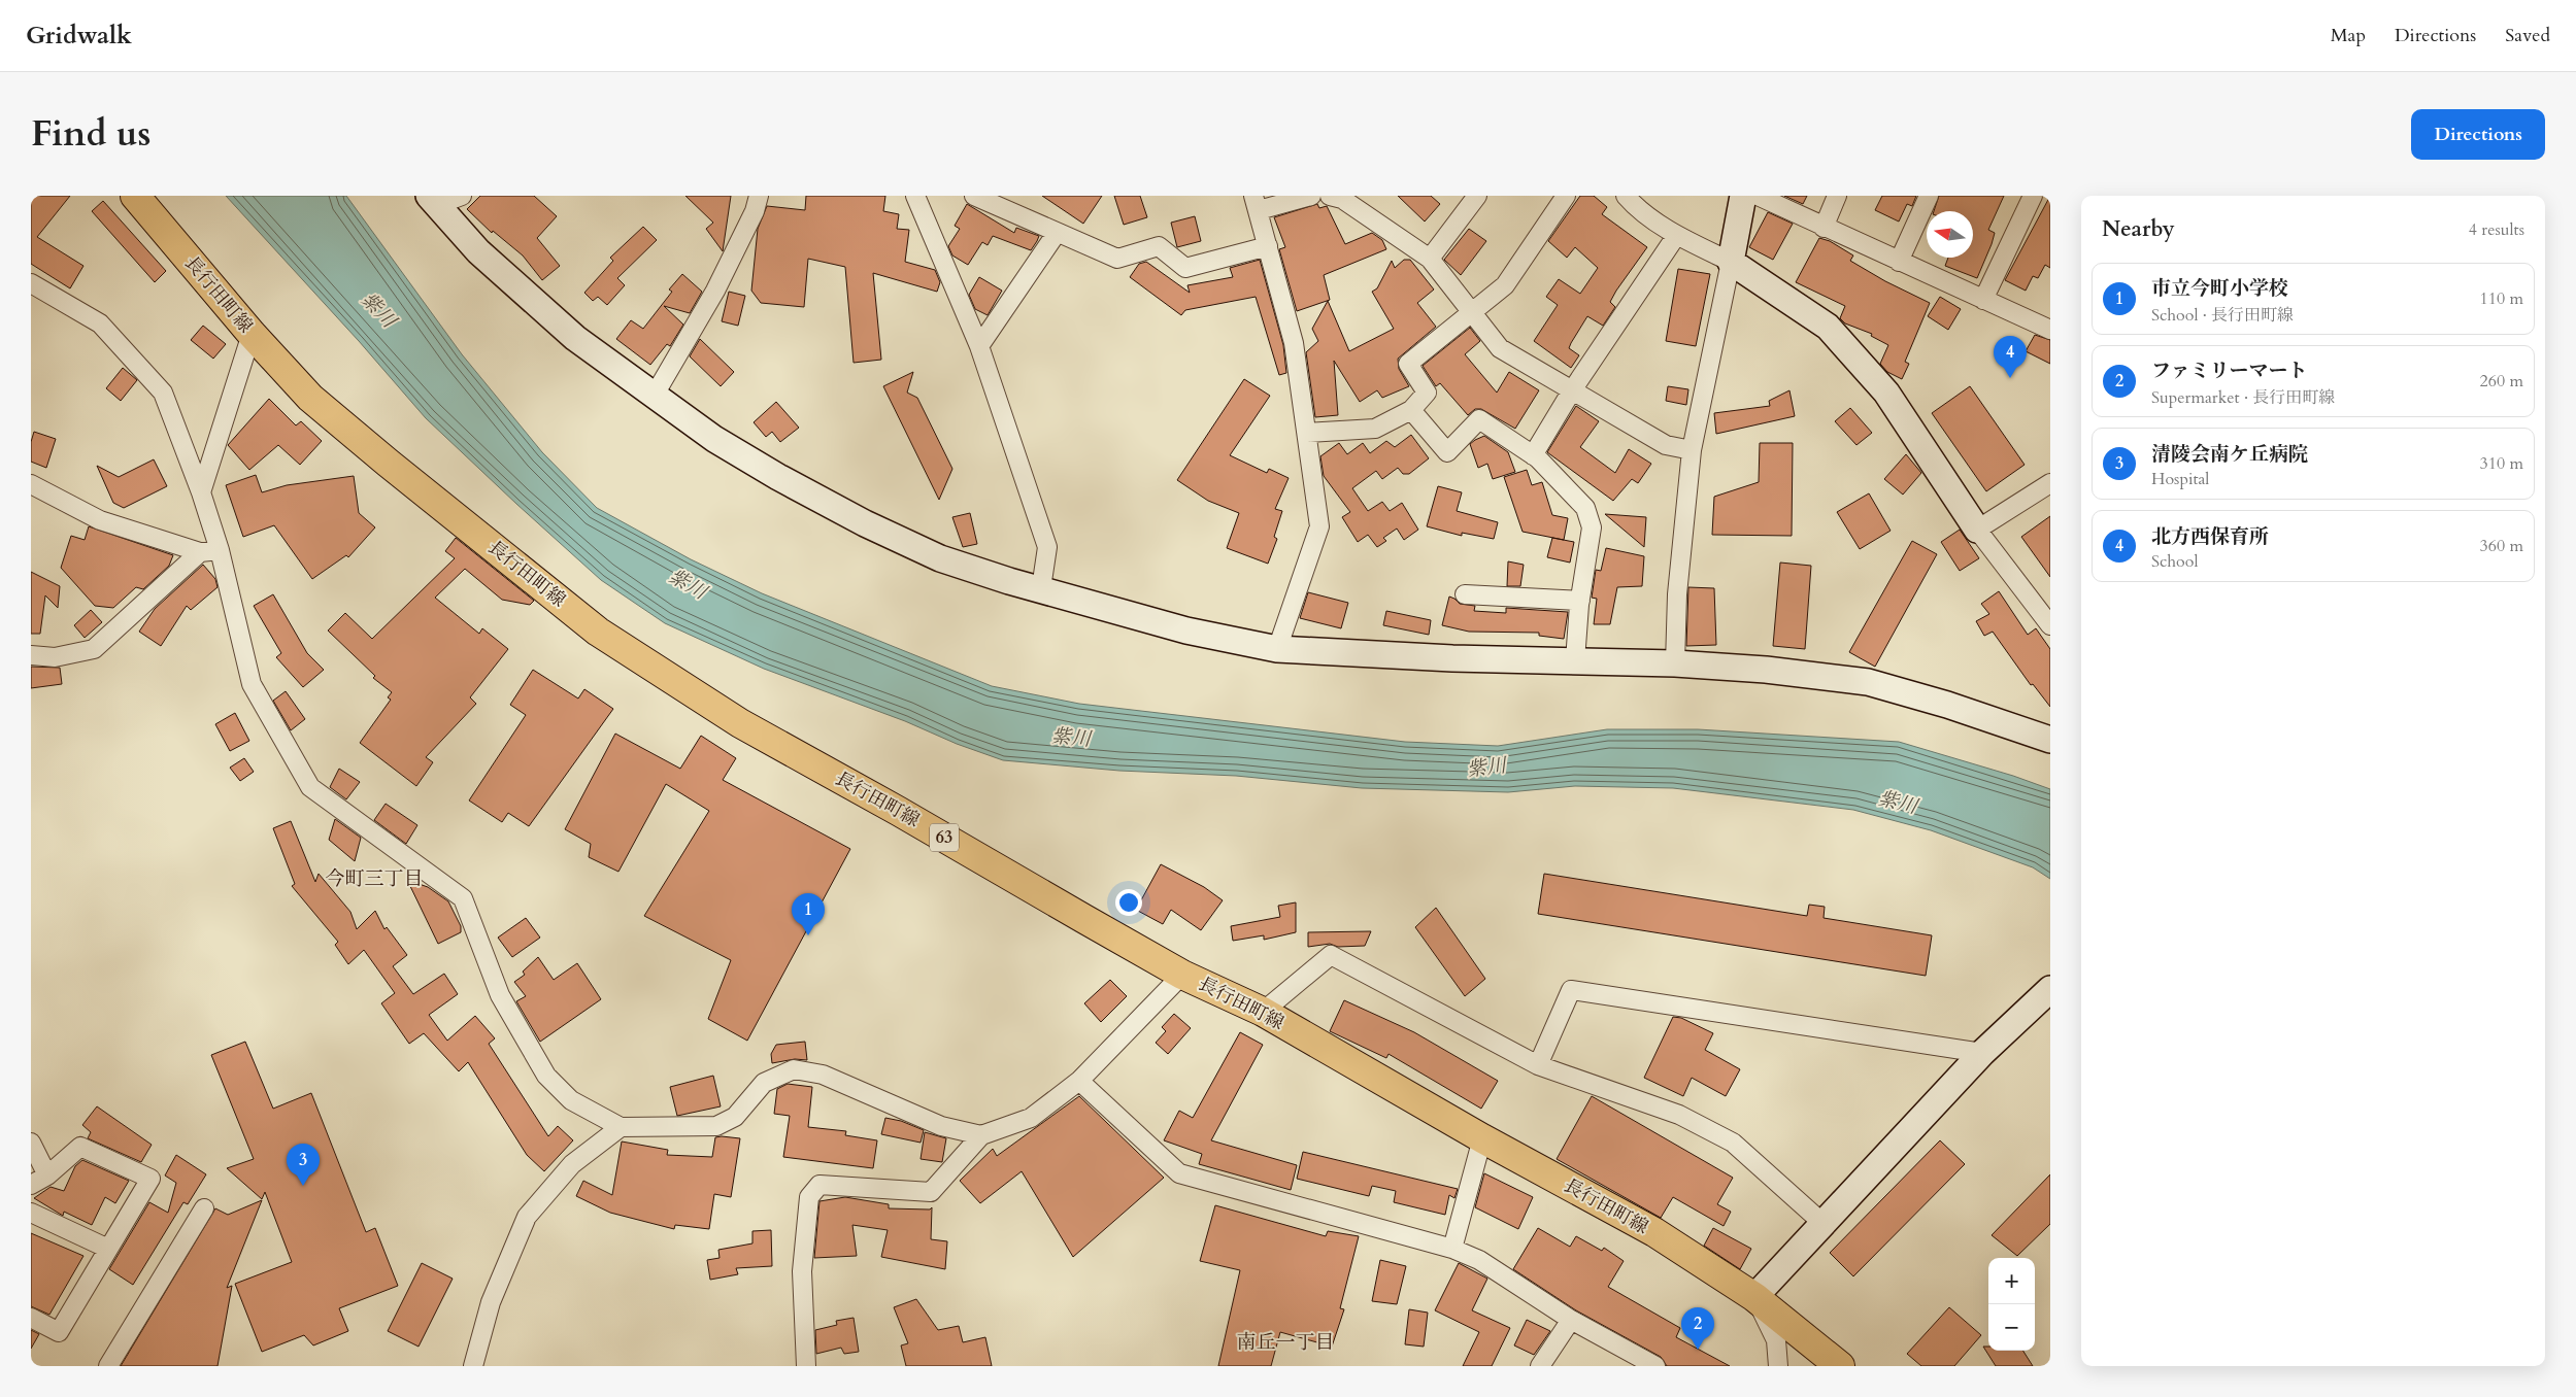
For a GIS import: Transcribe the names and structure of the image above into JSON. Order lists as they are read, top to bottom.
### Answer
{
  "streets": {
    "main road": ["長行田町線", "63"]
  },
  "districts": ["今町三丁目", "南丘一丁目"],
  "water": ["紫川"],
  "north": "left",
  "page": {
    "header": "Gridwalk",
    "nav": ["Map", "Directions", "Saved"],
    "title": "Find us",
    "buttons": "Directions",
    "heading": ["Nearby", "4 results"],
    "list": [
      {
        "mark": "1",
        "name": "市立今町小学校",
        "note": "School · 長行田町線",
        "value": "110 m"
      },
      {
        "mark": "2",
        "name": "ファミリーマート",
        "note": "Supermarket · 長行田町線",
        "value": "260 m"
      },
      {
        "mark": "3",
        "name": "清陵会南ケ丘病院",
        "note": "Hospital",
        "value": "310 m"
      },
      {
        "mark": "4",
        "name": "北方西保育所",
        "note": "School",
        "value": "360 m"
      }
    ],
    "pins": [
      "4",
      "1",
      "3",
      "2"
    ],
    "map_buttons": ["+", "−"]
  }
}
